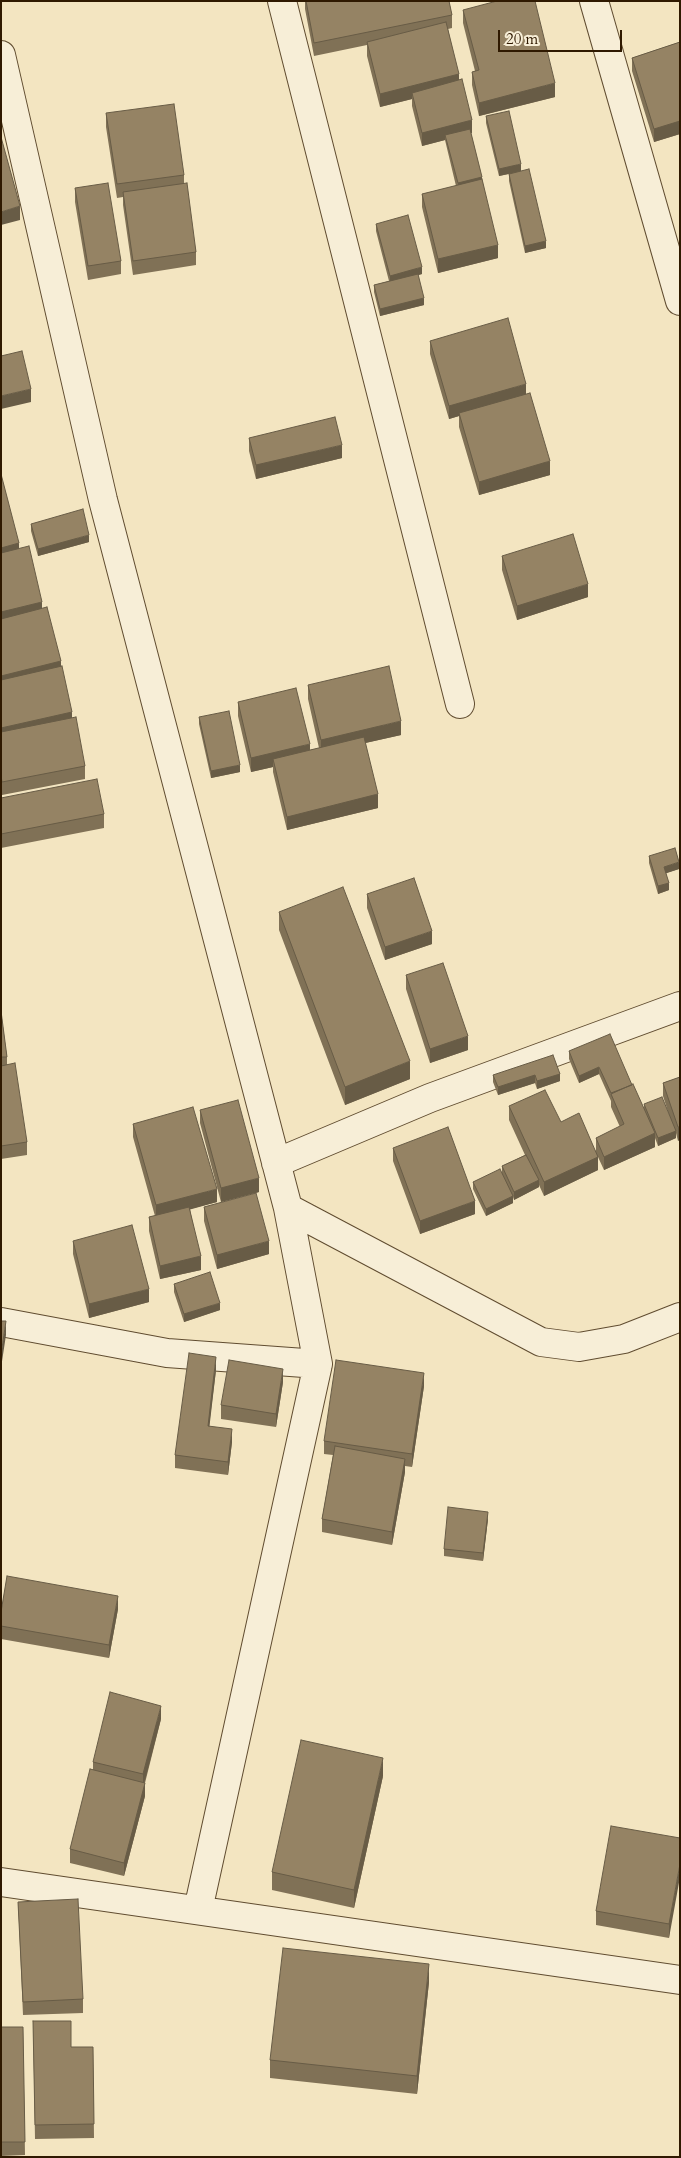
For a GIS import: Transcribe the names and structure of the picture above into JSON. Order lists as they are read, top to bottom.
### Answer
{
  "scale_bar": "20 m"
}
